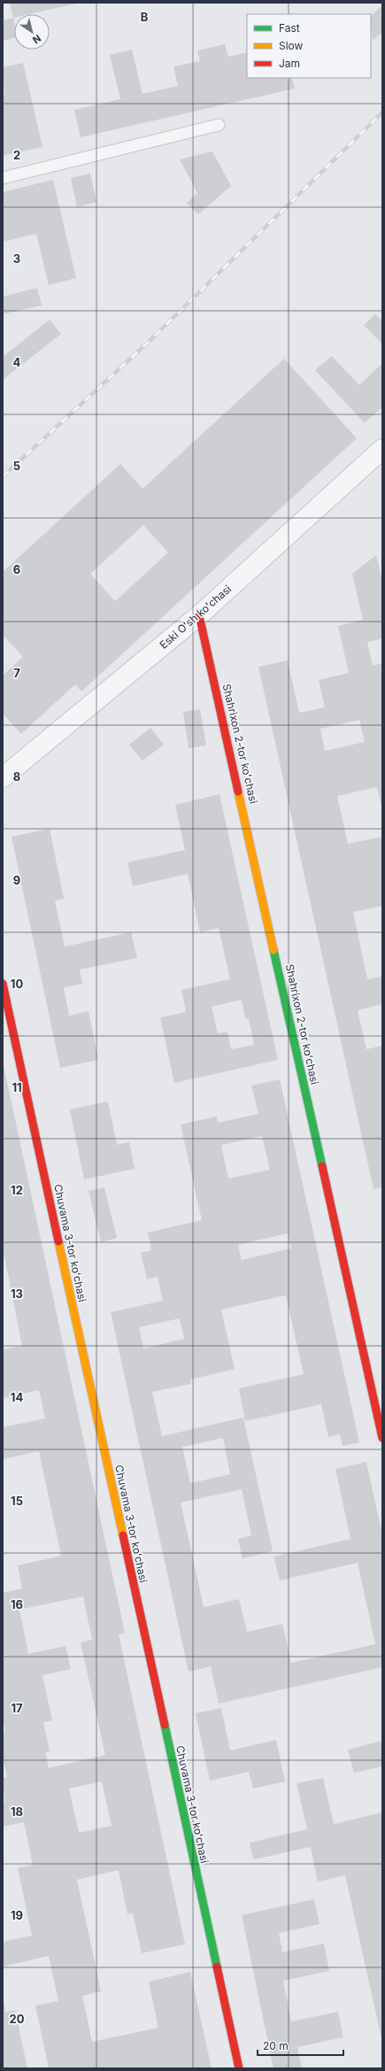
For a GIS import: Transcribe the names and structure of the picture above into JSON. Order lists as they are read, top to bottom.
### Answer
{
  "streets": {
    "street": ["Eski Oʻsh koʻchasi", "Shahrixon 2-tor koʻchasi", "Chuvama 3-tor koʻchasi"]
  },
  "crossings": [
    ["Eski Oʻsh koʻchasi", "Shahrixon 2-tor koʻchasi"]
  ],
  "legend": ["Fast", "Slow", "Jam"],
  "scale_bar": "20 m",
  "north": "bottom right",
  "grid": {
    "columns": ["B"],
    "rows": [
      "2",
      "3",
      "4",
      "5",
      "6",
      "7",
      "8",
      "9",
      "10",
      "11",
      "12",
      "13",
      "14",
      "15",
      "16",
      "17",
      "18",
      "19",
      "20"
    ]
  }
}
